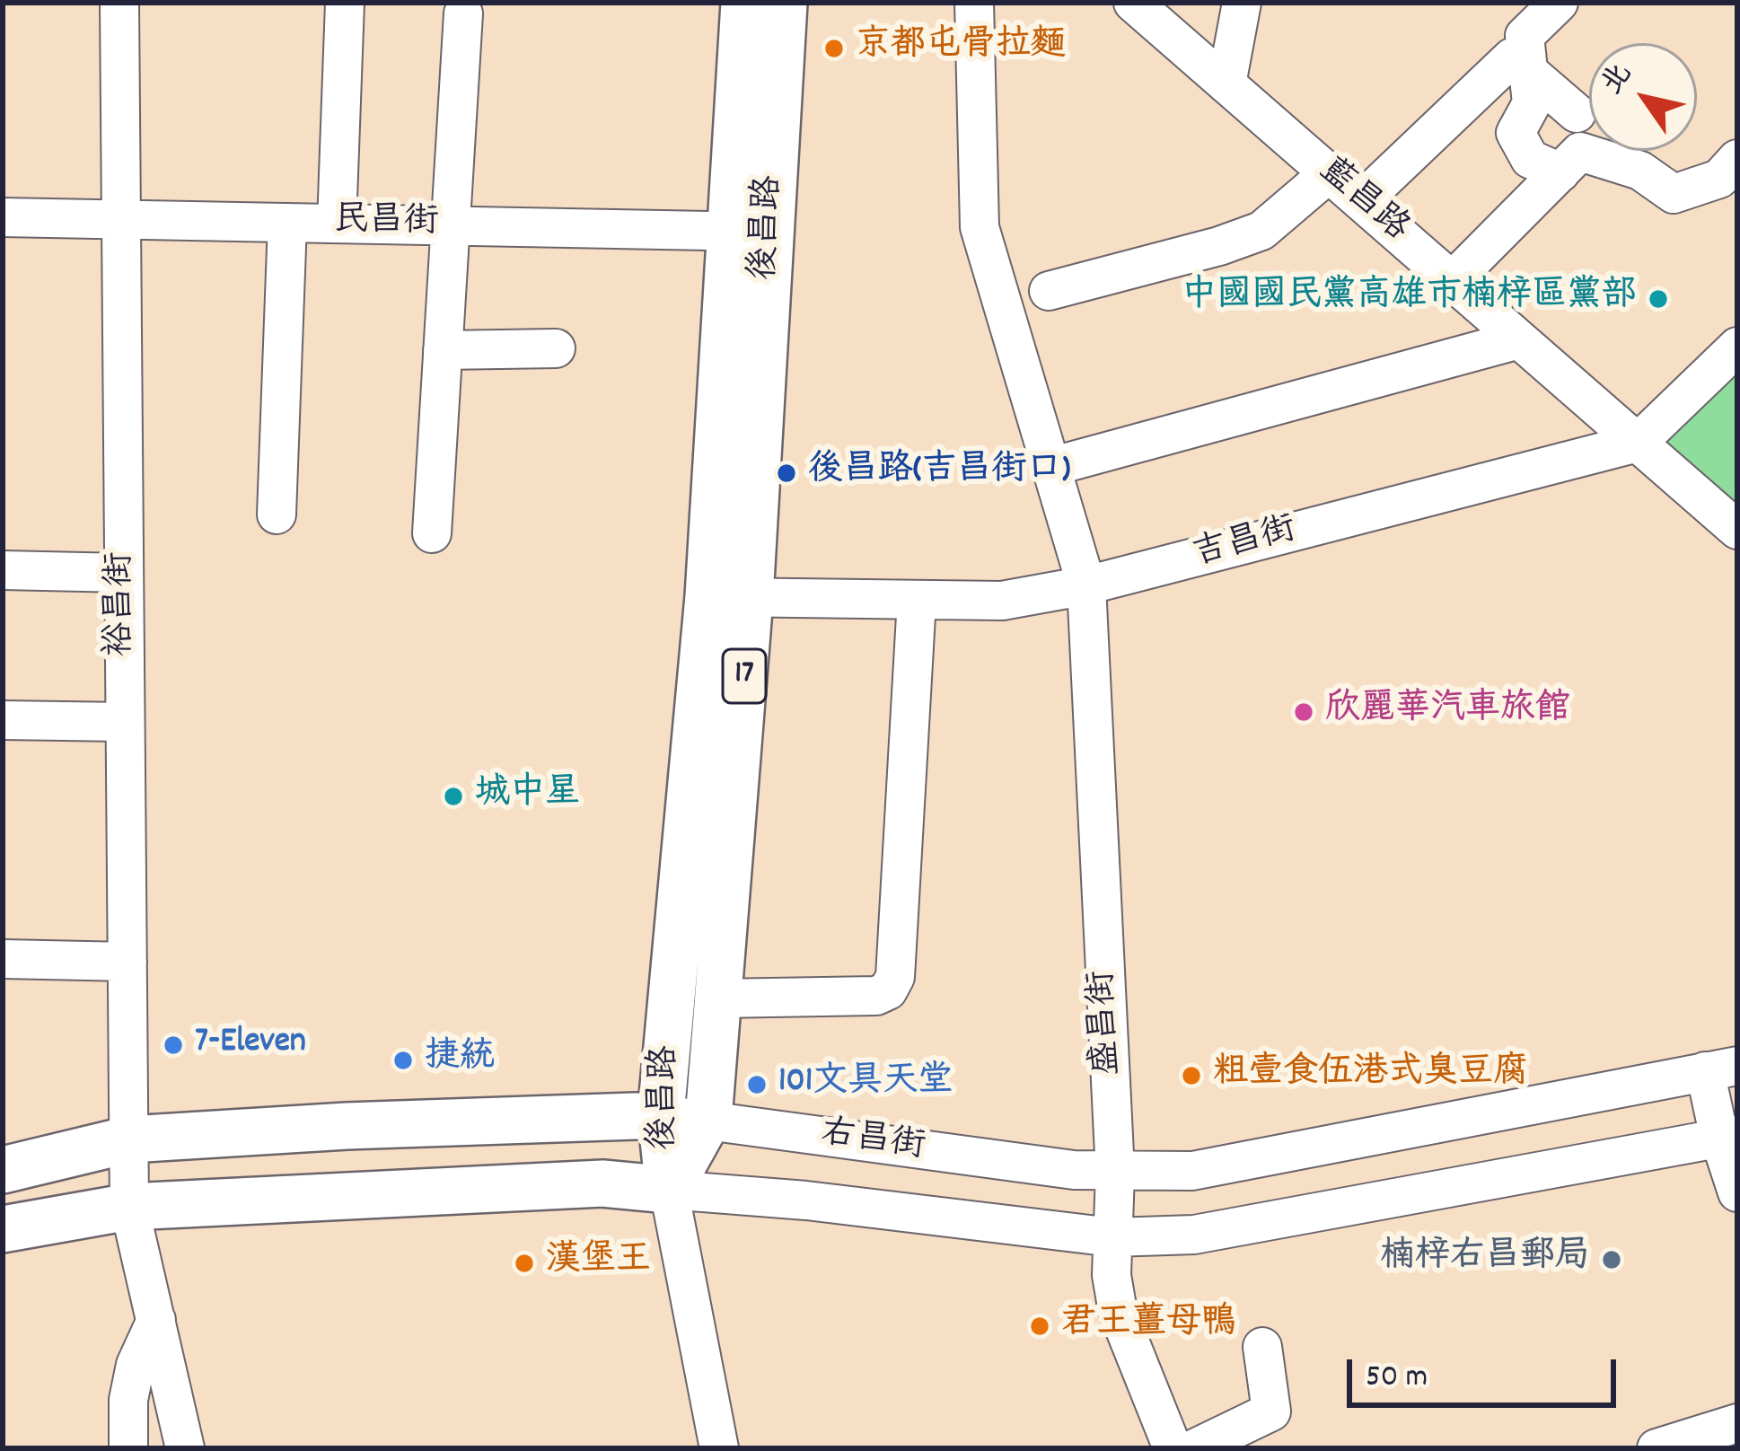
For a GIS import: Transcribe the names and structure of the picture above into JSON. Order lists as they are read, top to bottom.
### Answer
{
  "streets": {
    "main road": ["後昌路", "17", "右昌街"],
    "street": [
      "藍昌路",
      "民昌街",
      "吉昌街",
      "裕昌街",
      "盛昌街"
    ]
  },
  "crossings": [
    ["藍昌路", "吉昌街"],
    ["民昌街", "後昌路"],
    ["民昌街", "裕昌街"],
    ["後昌路", "吉昌街"],
    ["後昌路", "右昌街"],
    ["吉昌街", "盛昌街"],
    ["裕昌街", "右昌街"],
    ["盛昌街", "右昌街"]
  ],
  "places": [
    "京都屯骨拉麵",
    "中國國民黨高雄市楠梓區黨部",
    "後昌路(吉昌街口)",
    "欣麗華汽車旅館",
    "城中星",
    "7-Eleven",
    "捷統",
    "粗壹食伍港式臭豆腐",
    "101文具天堂",
    "楠梓右昌郵局",
    "漢堡王",
    "君王薑母鴨"
  ],
  "scale_bar": "50 m",
  "north": "top left"
}
